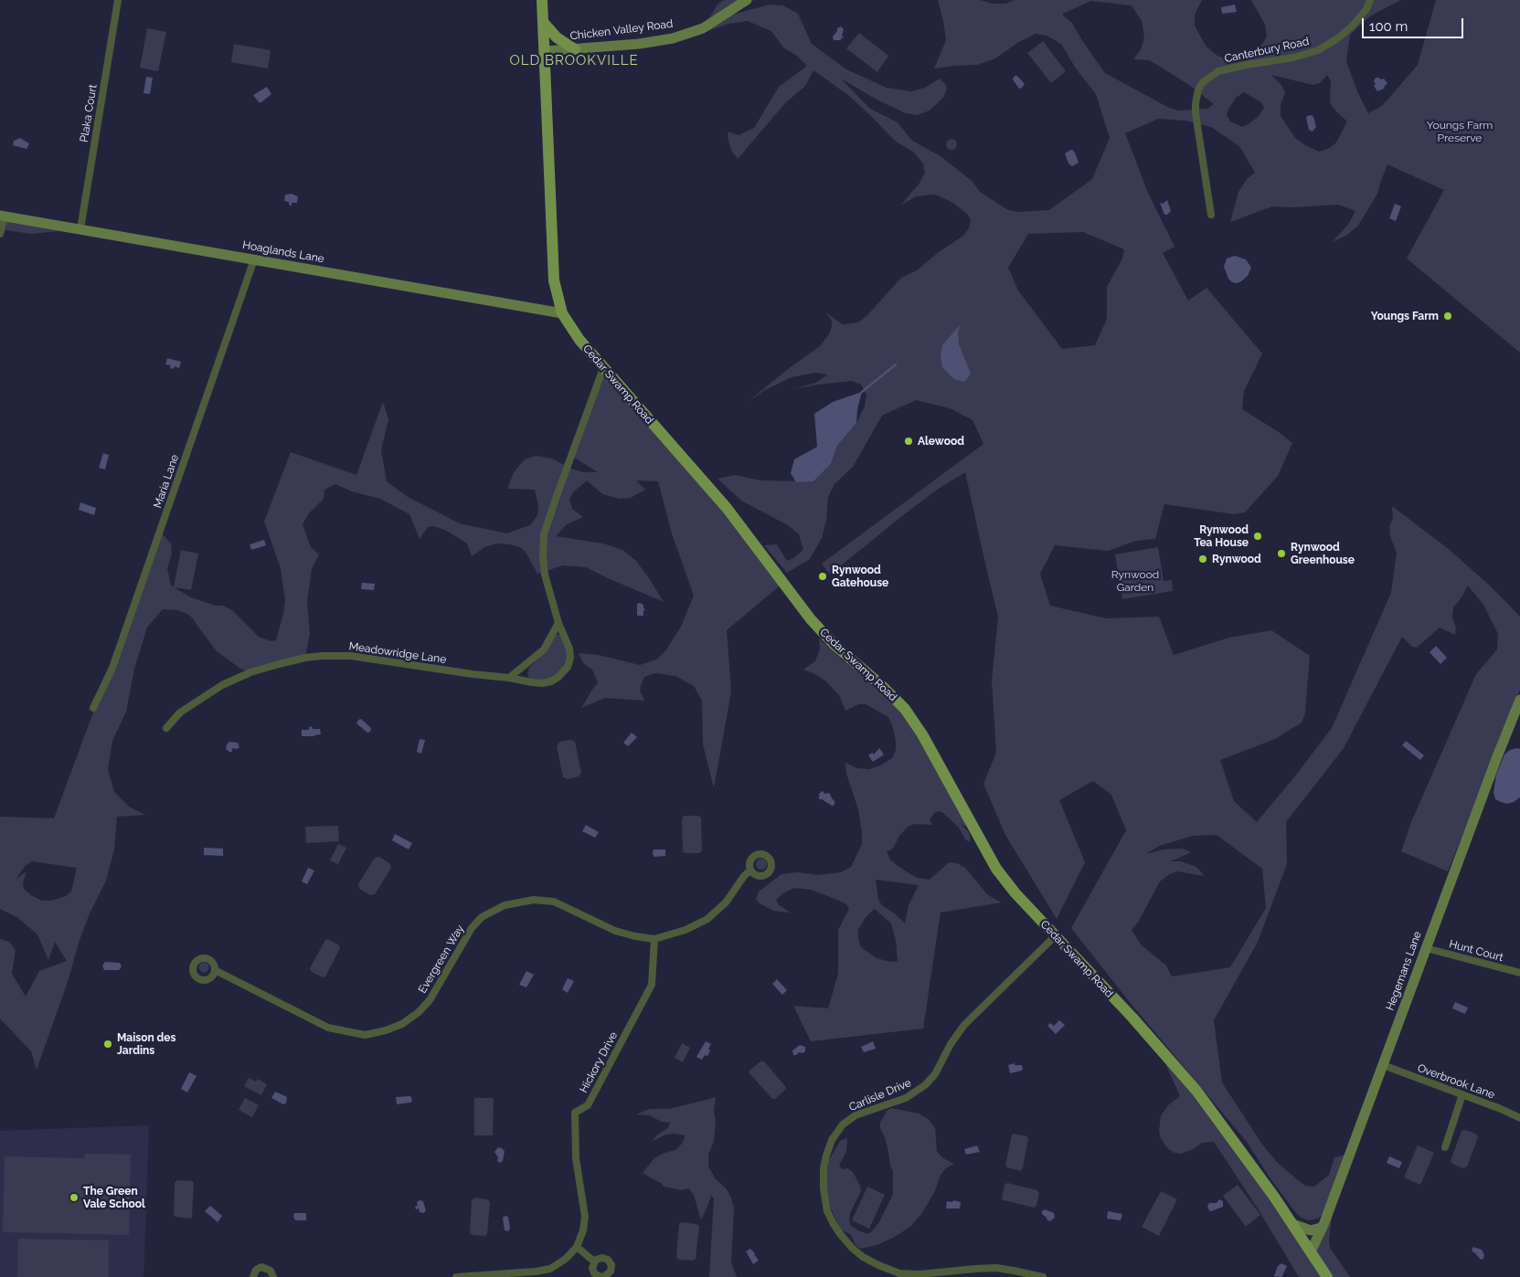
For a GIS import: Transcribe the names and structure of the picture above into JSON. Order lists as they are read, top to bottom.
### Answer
{
  "streets": {
    "main road": ["Cedar Swamp Road"],
    "street": [
      "Chicken Valley Road",
      "Canterbury Road",
      "Plaka Court",
      "Hoaglands Lane",
      "Maria Lane",
      "Meadowridge Lane",
      "Hunt Court",
      "Evergreen Way",
      "Hegemans Lane",
      "Hickory Drive",
      "Overbrook Lane",
      "Carlisle Drive"
    ]
  },
  "crossings": [
    ["Chicken Valley Road", "Cedar Swamp Road"],
    ["Plaka Court", "Hoaglands Lane"],
    ["Hoaglands Lane", "Cedar Swamp Road"],
    ["Hoaglands Lane", "Maria Lane"],
    ["Cedar Swamp Road", "Meadowridge Lane"],
    ["Cedar Swamp Road", "Hegemans Lane"],
    ["Cedar Swamp Road", "Carlisle Drive"],
    ["Hunt Court", "Hegemans Lane"],
    ["Evergreen Way", "Hickory Drive"],
    ["Hegemans Lane", "Overbrook Lane"]
  ],
  "districts": ["OLD BROOKVILLE"],
  "parks": ["Youngs Farm Preserve", "Rynwood Garden"],
  "places": [
    "Youngs Farm",
    "Alewood",
    "Rynwood Tea House",
    "Rynwood Greenhouse",
    "Rynwood",
    "Rynwood Gatehouse",
    "Maison des Jardins",
    "The Green Vale School"
  ],
  "scale_bar": "100 m"
}
